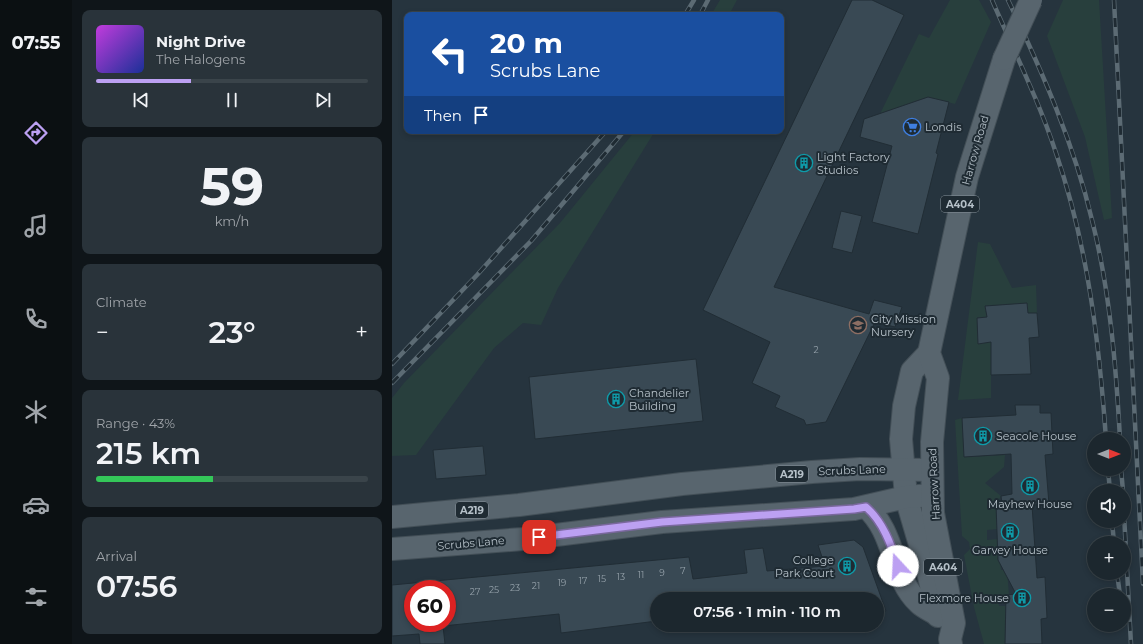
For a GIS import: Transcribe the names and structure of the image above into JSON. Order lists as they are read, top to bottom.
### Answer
{
  "streets": {
    "main road": [
      "Harrow Road",
      "A404",
      "Scrubs Lane",
      "A219"
    ]
  },
  "crossings": [
    ["Harrow Road", "Scrubs Lane"]
  ],
  "places": {
    "supermarket": ["Londis"],
    "building": [
      "Light Factory Studios",
      "Chandelier Building",
      "Seacole House",
      "Mayhew House",
      "Garvey House",
      "College Park Court",
      "Flexmore House"
    ],
    "school or university": ["City Mission Nursery"]
  },
  "house_numbers": [
    "2",
    "7",
    "9",
    "11",
    "13",
    "15",
    "17",
    "19",
    "21",
    "23",
    "25",
    "27"
  ],
  "north": "right",
  "page": {
    "tabs": "07:55",
    "turn": ["20 m", "Scrubs Lane"],
    "song": ["Night Drive", "The Halogens"],
    "then": "Then",
    "tile": [
      ["59", "km/h"],
      "Climate",
      ["Range · 43%", "215 km"],
      ["Arrival", "07:56"]
    ],
    "heat": ["−", "23°", "+"],
    "map_buttons": ["+", "−"],
    "limit": "60",
    "trip": "07:56 · 1 min · 110 m"
  }
}
